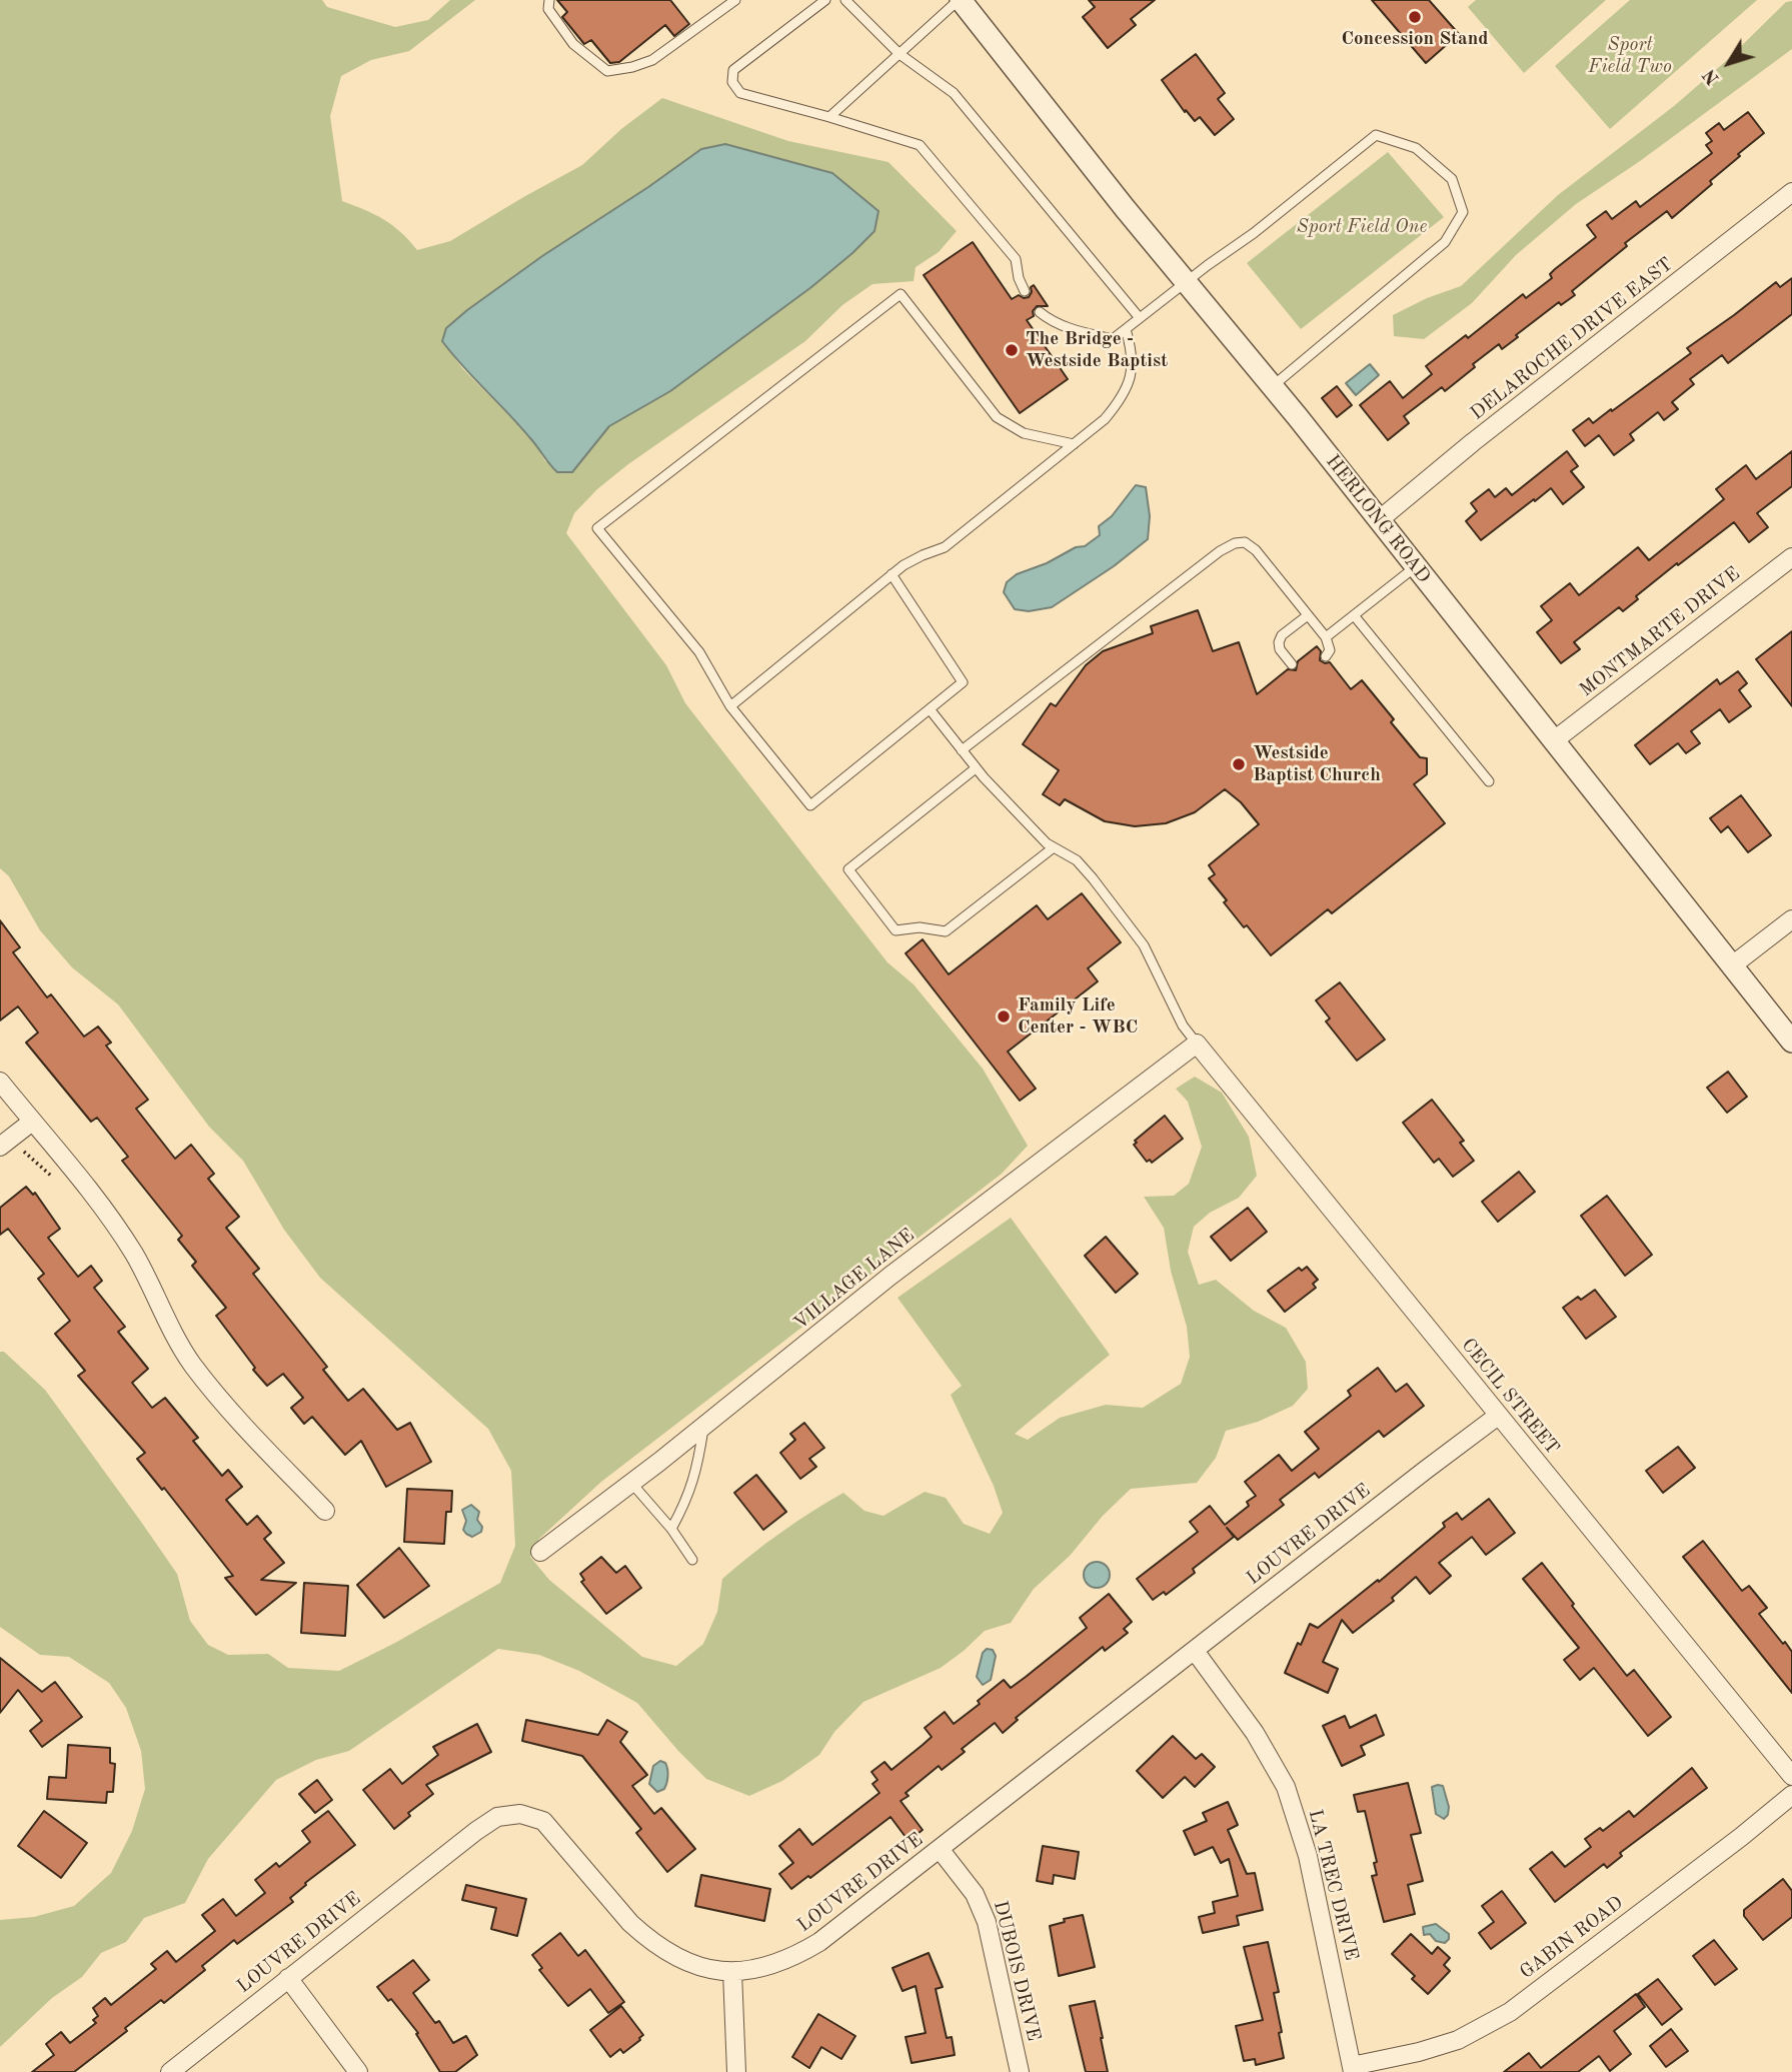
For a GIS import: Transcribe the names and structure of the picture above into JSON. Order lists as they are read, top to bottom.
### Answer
{
  "streets": {
    "street": [
      "DELAROCHE DRIVE EAST",
      "HERLONG ROAD",
      "MONTMARTE DRIVE",
      "VILLAGE LANE",
      "CECIL STREET",
      "LOUVRE DRIVE",
      "LA TREC DRIVE",
      "GABIN ROAD",
      "DUBOIS DRIVE"
    ]
  },
  "crossings": [
    ["DELAROCHE DRIVE EAST", "HERLONG ROAD"],
    ["HERLONG ROAD", "MONTMARTE DRIVE"],
    ["VILLAGE LANE", "CECIL STREET"],
    ["CECIL STREET", "LOUVRE DRIVE"],
    ["LOUVRE DRIVE", "LA TREC DRIVE"],
    ["LOUVRE DRIVE", "DUBOIS DRIVE"],
    ["LA TREC DRIVE", "GABIN ROAD"]
  ],
  "parks": ["Sport Field Two", "Sport Field One"],
  "places": [
    "Concession Stand",
    "The Bridge - Westside Baptist",
    "Westside Baptist Church",
    "Family Life Center - WBC"
  ],
  "north": "bottom left"
}
